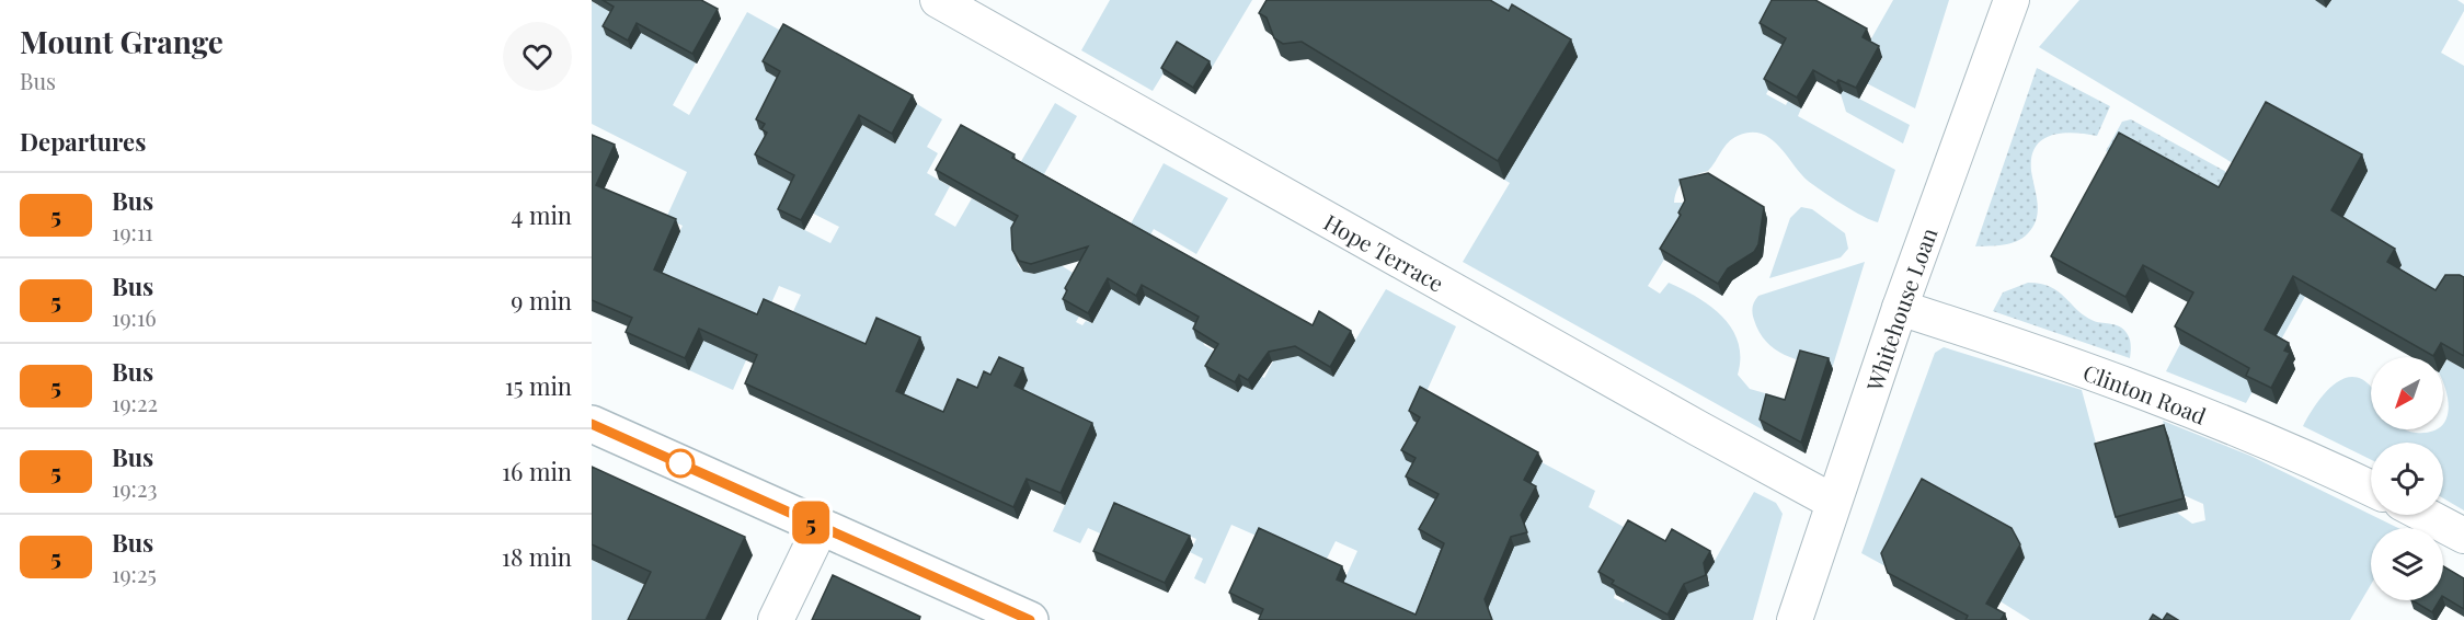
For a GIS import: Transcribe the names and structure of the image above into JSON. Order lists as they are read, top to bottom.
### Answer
{
  "streets": {
    "street": ["Hope Terrace", "Whitehouse Loan", "Clinton Road"]
  },
  "crossings": [
    ["Hope Terrace", "Whitehouse Loan"],
    ["Whitehouse Loan", "Clinton Road"]
  ],
  "lines": ["bus line 5"],
  "north": "bottom left",
  "page": {
    "heading": [
      ["Mount Grange", "Bus"],
      "Departures"
    ],
    "on_map": "5",
    "list": [
      {
        "mark": "5",
        "name": "Bus",
        "note": "19:11",
        "value": "4 min"
      },
      {
        "mark": "5",
        "name": "Bus",
        "note": "19:16",
        "value": "9 min"
      },
      {
        "mark": "5",
        "name": "Bus",
        "note": "19:22",
        "value": "15 min"
      },
      {
        "mark": "5",
        "name": "Bus",
        "note": "19:23",
        "value": "16 min"
      },
      {
        "mark": "5",
        "name": "Bus",
        "note": "19:25",
        "value": "18 min"
      }
    ]
  }
}
